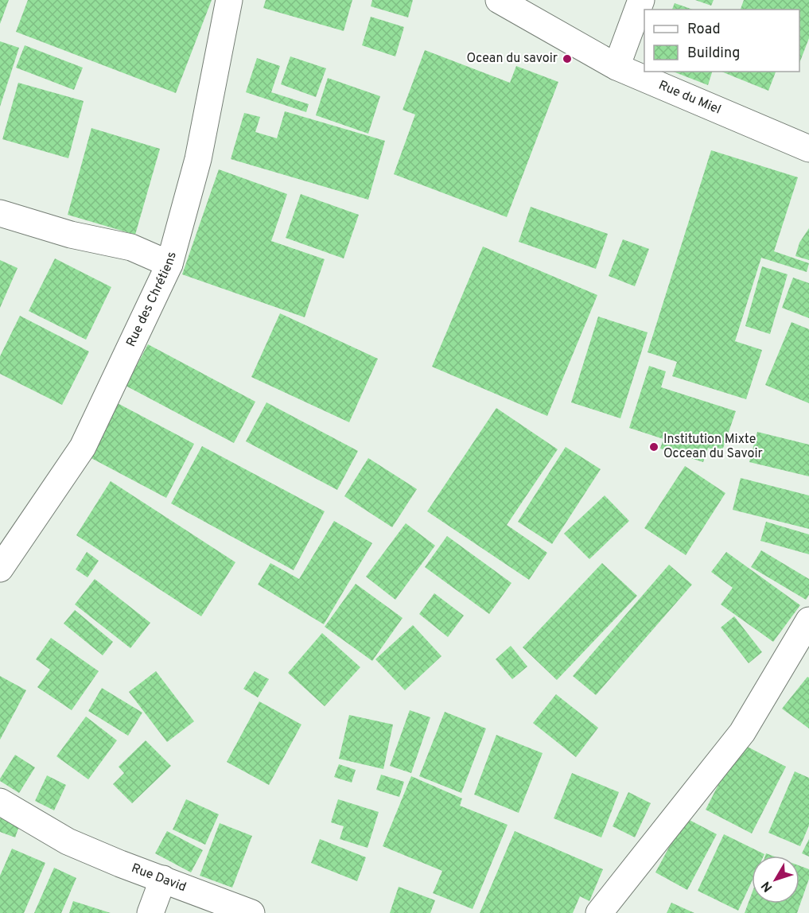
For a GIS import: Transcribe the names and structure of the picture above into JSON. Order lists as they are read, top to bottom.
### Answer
{
  "streets": {
    "street": ["Rue du Miel", "Rue des Chrétiens", "Rue David"]
  },
  "places": ["Ocean du savoir", "Institution Mixte Occean du Savoir"],
  "legend": ["Road", "Building"],
  "north": "bottom left"
}
